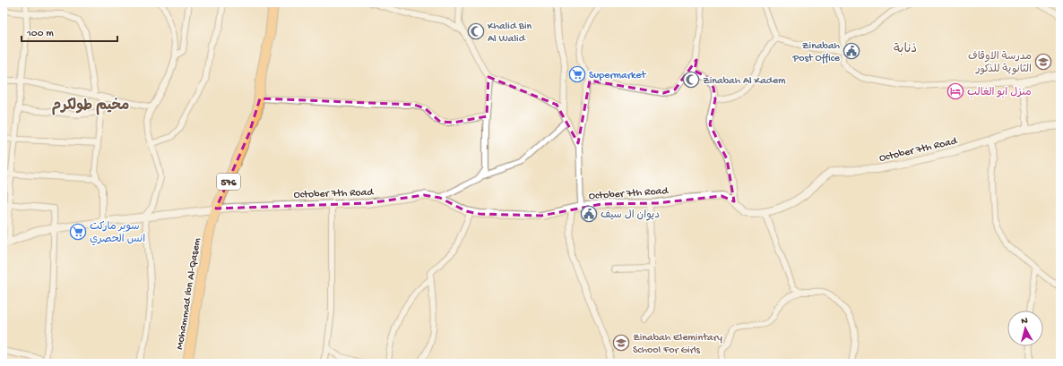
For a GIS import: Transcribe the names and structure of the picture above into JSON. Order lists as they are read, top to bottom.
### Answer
{
  "streets": {
    "main road": ["576", "Mohammad Ibn Al-Qasem"],
    "street": ["October 7th Road"]
  },
  "crossings": [
    ["October 7th Road", "Mohammad Ibn Al-Qasem"]
  ],
  "districts": ["ذنابة", "مخيم طولكرم"],
  "places": {
    "mosque": ["Khalid Bin Al Walid", "Zinabah Al Kadem"],
    "public building": ["Zinabah Post Office", "ديوان ال سيف"],
    "school or university": ["مدرسة الاوقاف الثانوية للذكور", "Zinabah Elemintary School For Girls"],
    "supermarket": ["Supermarket", "سوبر ماركت انس الحصري"],
    "hotel": ["منزل ابو الغالب"]
  },
  "scale_bar": "100 m",
  "north": "top"
}
